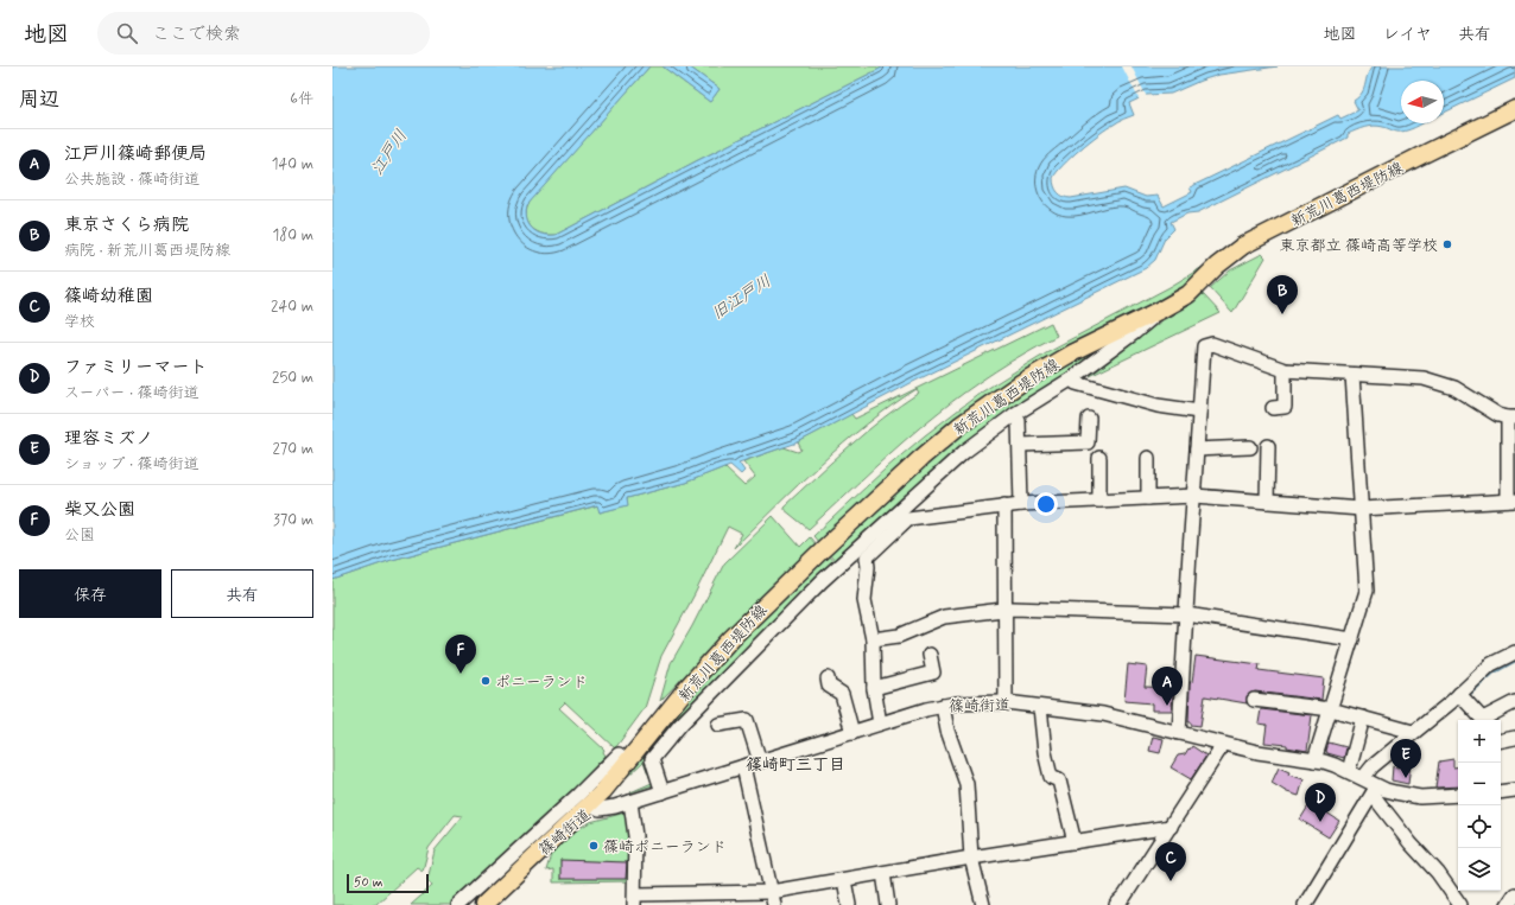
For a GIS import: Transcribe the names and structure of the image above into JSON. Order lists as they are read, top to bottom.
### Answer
{
  "streets": {
    "main road": ["新荒川葛西堤防線", "篠崎街道"]
  },
  "crossings": [
    ["新荒川葛西堤防線", "篠崎街道"]
  ],
  "districts": ["篠崎町三丁目"],
  "water": ["江戸川", "旧江戸川"],
  "places": ["東京都立 篠崎高等学校", "ポニーランド", "篠崎ポニーランド"],
  "scale_bar": "50 m",
  "north": "left",
  "page": {
    "header": "地図",
    "search": "ここで検索",
    "nav": ["地図", "レイヤ", "共有"],
    "heading": ["周辺", "6件"],
    "list": [
      {
        "mark": "A",
        "name": "江戸川篠崎郵便局",
        "note": "公共施設 · 篠崎街道",
        "value": "140 m"
      },
      {
        "mark": "B",
        "name": "東京さくら病院",
        "note": "病院 · 新荒川葛西堤防線",
        "value": "180 m"
      },
      {
        "mark": "C",
        "name": "篠崎幼稚園",
        "note": "学校",
        "value": "240 m"
      },
      {
        "mark": "D",
        "name": "ファミリーマート",
        "note": "スーパー · 篠崎街道",
        "value": "250 m"
      },
      {
        "mark": "E",
        "name": "理容ミズノ",
        "note": "ショップ · 篠崎街道",
        "value": "270 m"
      },
      {
        "mark": "F",
        "name": "柴又公園",
        "note": "公園",
        "value": "370 m"
      }
    ],
    "pins": [
      "B",
      "F",
      "A",
      "E",
      "D",
      "C"
    ],
    "buttons": ["保存", "共有"],
    "map_buttons": ["+", "−"],
    "scale": "50 m"
  }
}
